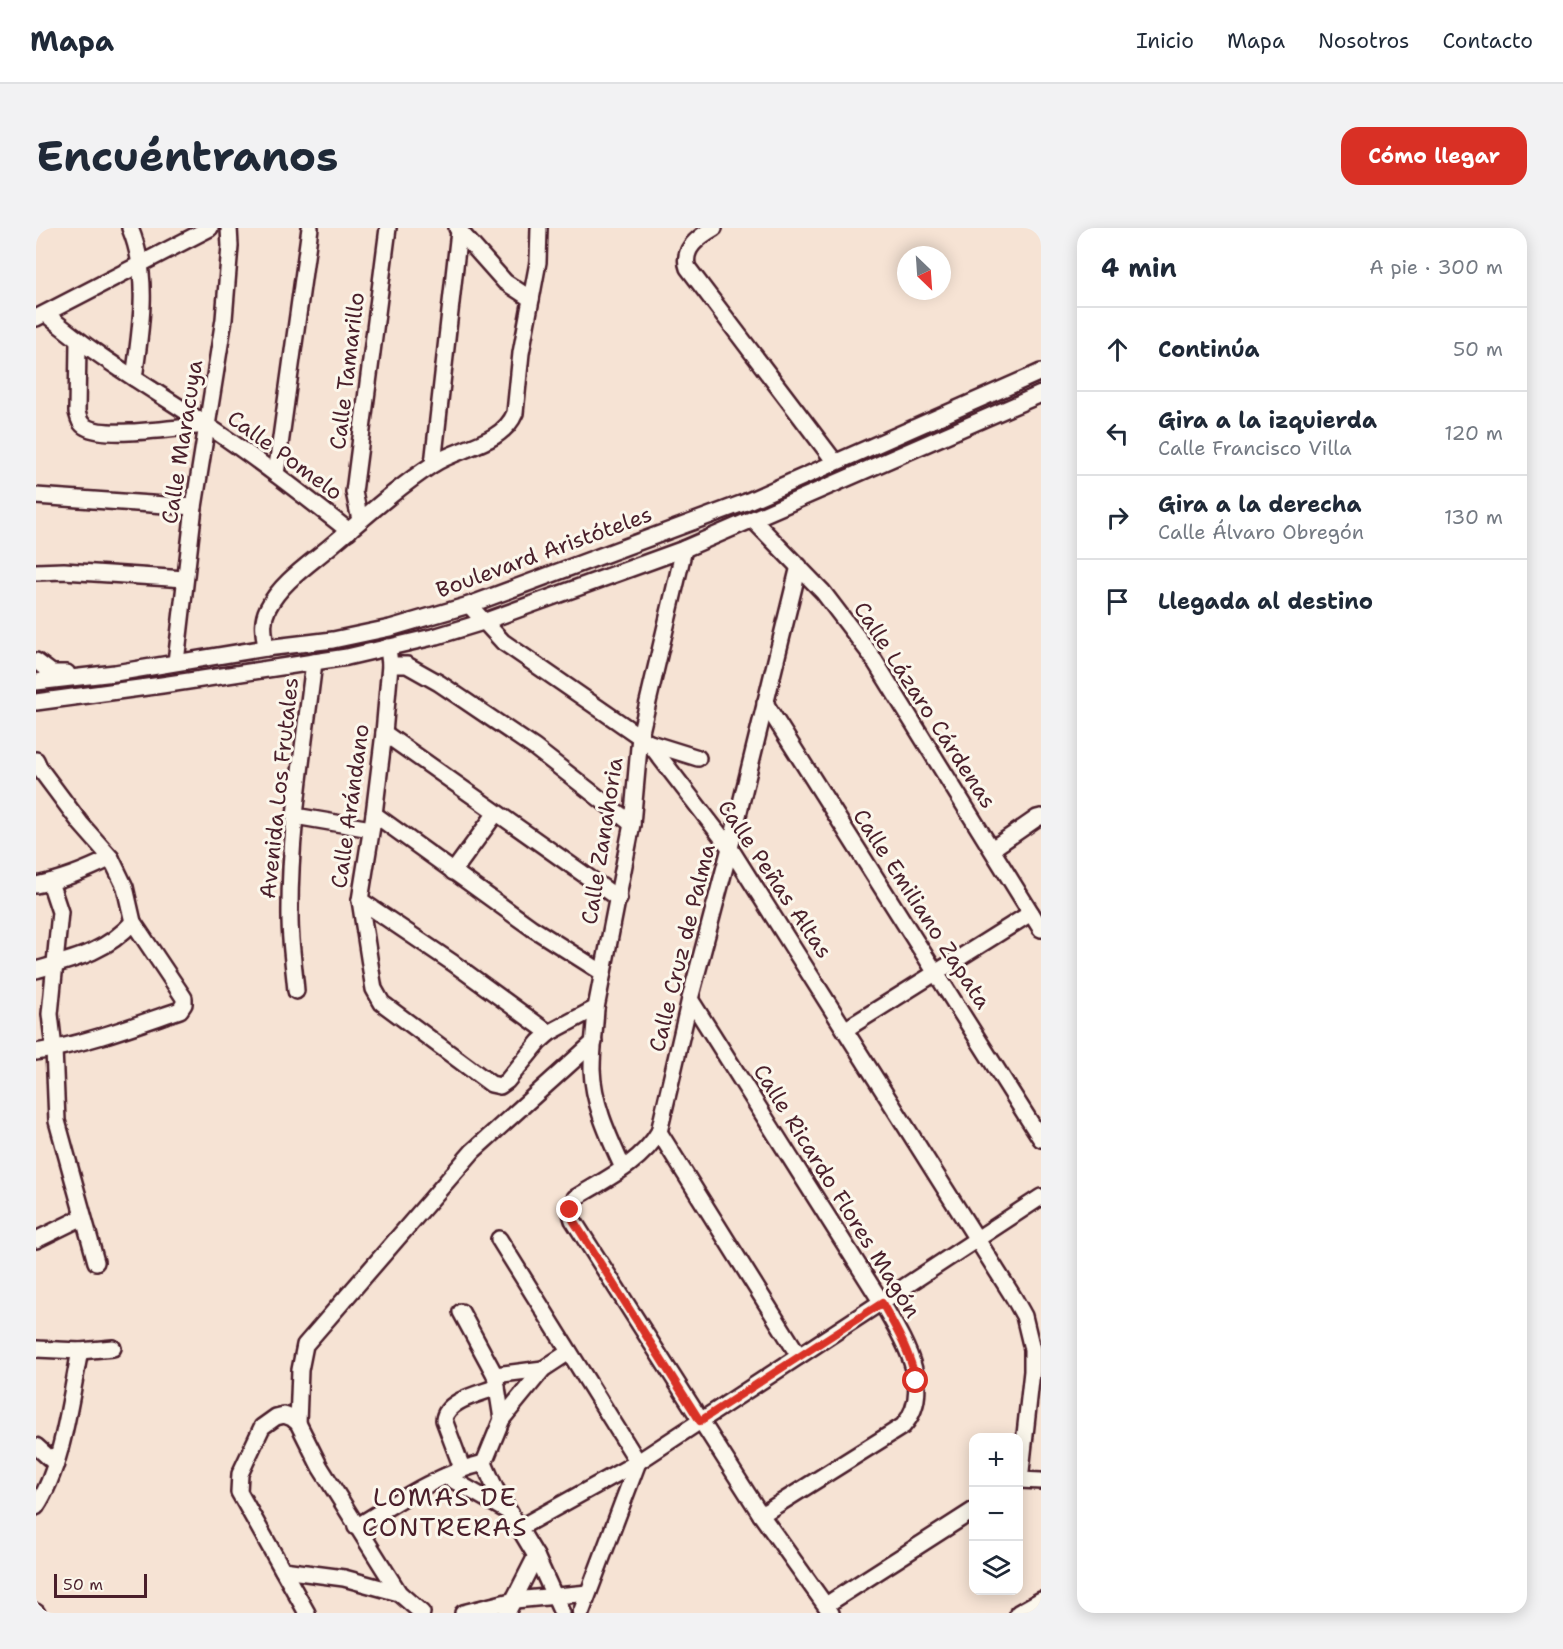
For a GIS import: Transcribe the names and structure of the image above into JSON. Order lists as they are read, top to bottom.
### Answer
{
  "streets": {
    "street": [
      "Calle Tamarillo",
      "Calle Maracuya",
      "Calle Pomelo",
      "Boulevard Aristóteles",
      "Calle Lázaro Cárdenas",
      "Avenida Los Frutales",
      "Calle Arándano",
      "Calle Zanahoria",
      "Calle Peñas Altas",
      "Calle Emiliano Zapata",
      "Calle Cruz de Palma",
      "Calle Ricardo Flores Magón"
    ]
  },
  "crossings": [
    ["Calle Tamarillo", "Calle Pomelo"],
    ["Calle Maracuya", "Calle Pomelo"],
    ["Calle Maracuya", "Boulevard Aristóteles"],
    ["Boulevard Aristóteles", "Calle Lázaro Cárdenas"],
    ["Boulevard Aristóteles", "Avenida Los Frutales"],
    ["Boulevard Aristóteles", "Calle Arándano"],
    ["Boulevard Aristóteles", "Calle Zanahoria"],
    ["Boulevard Aristóteles", "Calle Peñas Altas"],
    ["Calle Lázaro Cárdenas", "Calle Cruz de Palma"],
    ["Calle Zanahoria", "Calle Peñas Altas"],
    ["Calle Zanahoria", "Calle Cruz de Palma"],
    ["Calle Peñas Altas", "Calle Cruz de Palma"],
    ["Calle Emiliano Zapata", "Calle Cruz de Palma"],
    ["Calle Cruz de Palma", "Calle Ricardo Flores Magón"]
  ],
  "districts": ["LOMAS DE CONTRERAS"],
  "scale_bar": "50 m",
  "north": "bottom right",
  "page": {
    "header": "Mapa",
    "nav": [
      "Inicio",
      "Mapa",
      "Nosotros",
      "Contacto"
    ],
    "buttons": "Cómo llegar",
    "title": "Encuéntranos",
    "heading": ["4 min", "A pie · 300 m"],
    "list": [
      ["Continúa", "50 m"],
      ["Gira a la izquierda", "Calle Francisco Villa", "120 m"],
      ["Gira a la derecha", "Calle Álvaro Obregón", "130 m"],
      "Llegada al destino"
    ],
    "map_buttons": ["+", "−"],
    "scale": "50 m"
  }
}
